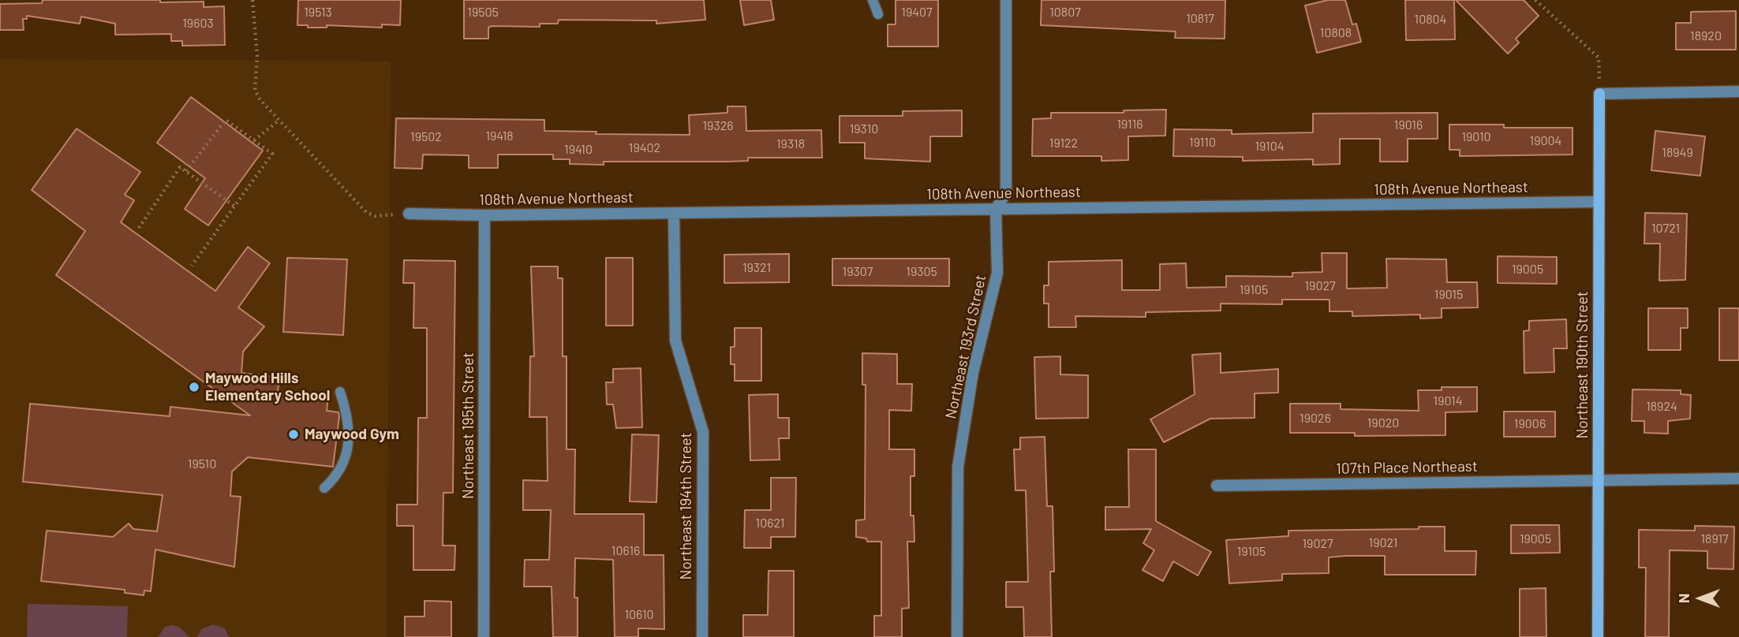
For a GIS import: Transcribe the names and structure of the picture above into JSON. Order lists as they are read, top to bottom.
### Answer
{
  "streets": {
    "street": [
      "108th Avenue Northeast",
      "Northeast 193rd Street",
      "Northeast 190th Street",
      "Northeast 195th Street",
      "107th Place Northeast",
      "Northeast 194th Street"
    ]
  },
  "crossings": [
    ["108th Avenue Northeast", "Northeast 193rd Street"],
    ["108th Avenue Northeast", "Northeast 190th Street"],
    ["108th Avenue Northeast", "Northeast 195th Street"],
    ["108th Avenue Northeast", "Northeast 194th Street"],
    ["Northeast 190th Street", "107th Place Northeast"]
  ],
  "places": ["Maywood Hills Elementary School", "Maywood Gym"],
  "house_numbers": [
    "19513",
    "19505",
    "19407",
    "10807",
    "10817",
    "10804",
    "19603",
    "10808",
    "18920",
    "19116",
    "19016",
    "19326",
    "19310",
    "19418",
    "19502",
    "19010",
    "19004",
    "19110",
    "19122",
    "19318",
    "19104",
    "19402",
    "19410",
    "18949",
    "10721",
    "19321",
    "19005",
    "19307",
    "19305",
    "19027",
    "19105",
    "19015",
    "19014",
    "18924",
    "19026",
    "19020",
    "19006",
    "19510",
    "10621",
    "19005",
    "18917",
    "19021",
    "19027",
    "10616",
    "19105",
    "10610"
  ],
  "north": "left"
}
